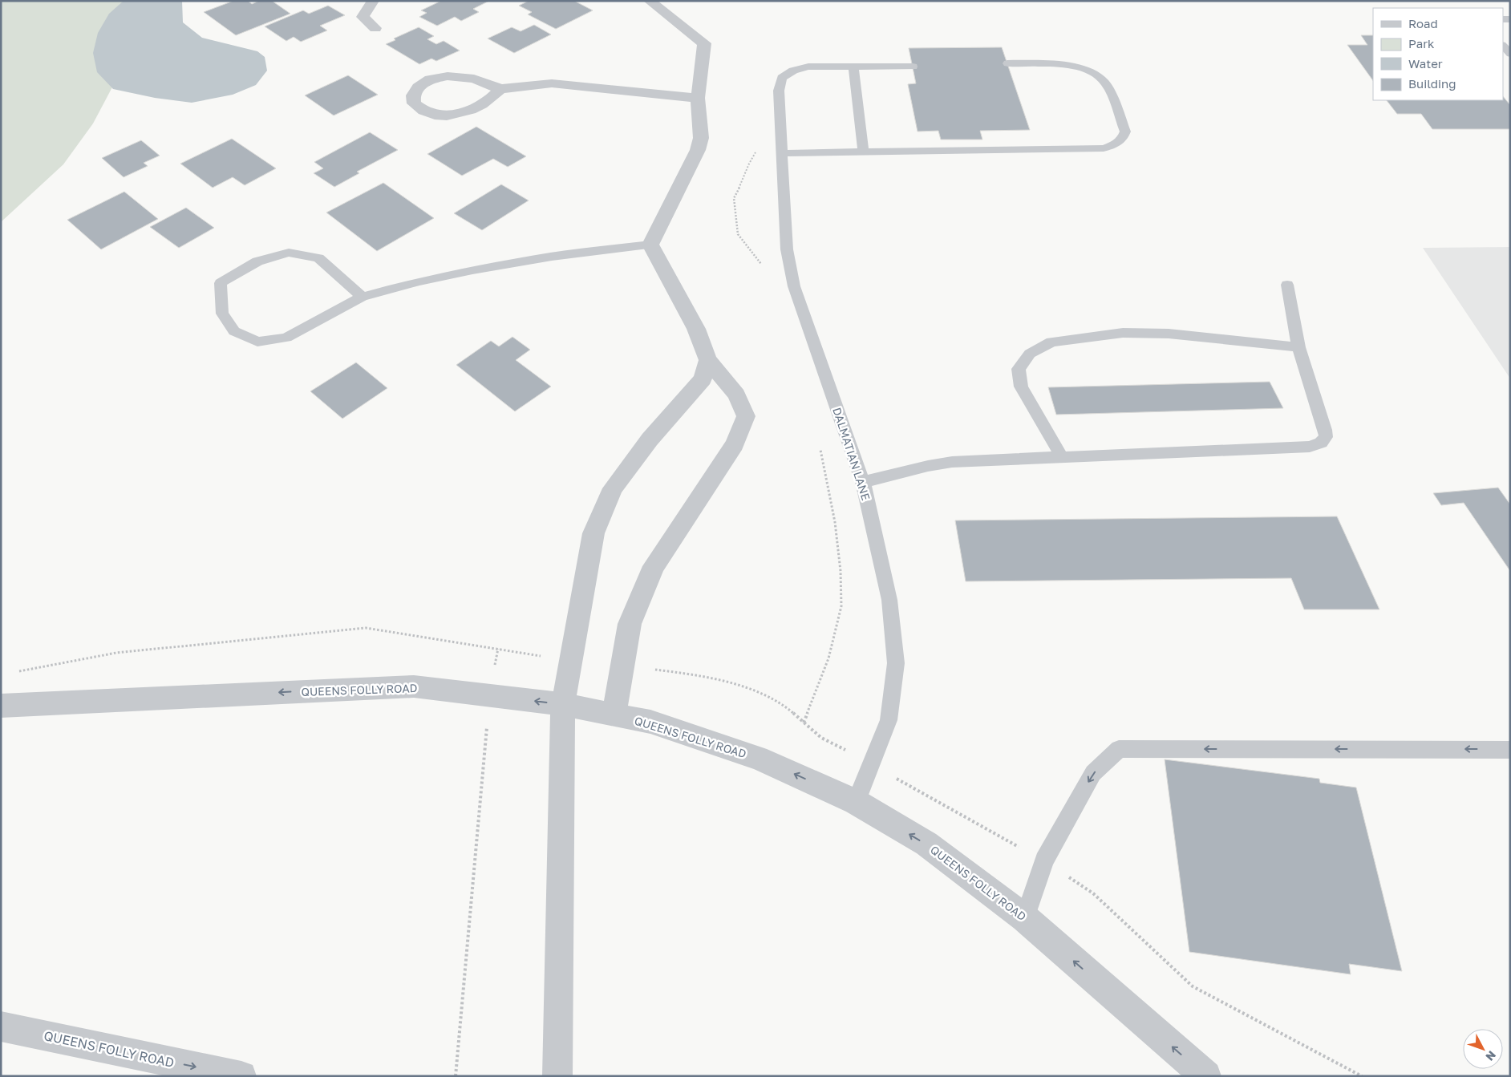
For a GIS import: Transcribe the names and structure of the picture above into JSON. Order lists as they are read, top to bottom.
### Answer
{
  "streets": {
    "street": ["QUEENS FOLLY ROAD"],
    "lane": ["DALMATIAN LANE"]
  },
  "crossings": [
    ["DALMATIAN LANE", "QUEENS FOLLY ROAD"]
  ],
  "legend": [
    "Road",
    "Park",
    "Water",
    "Building"
  ],
  "north": "bottom right"
}
